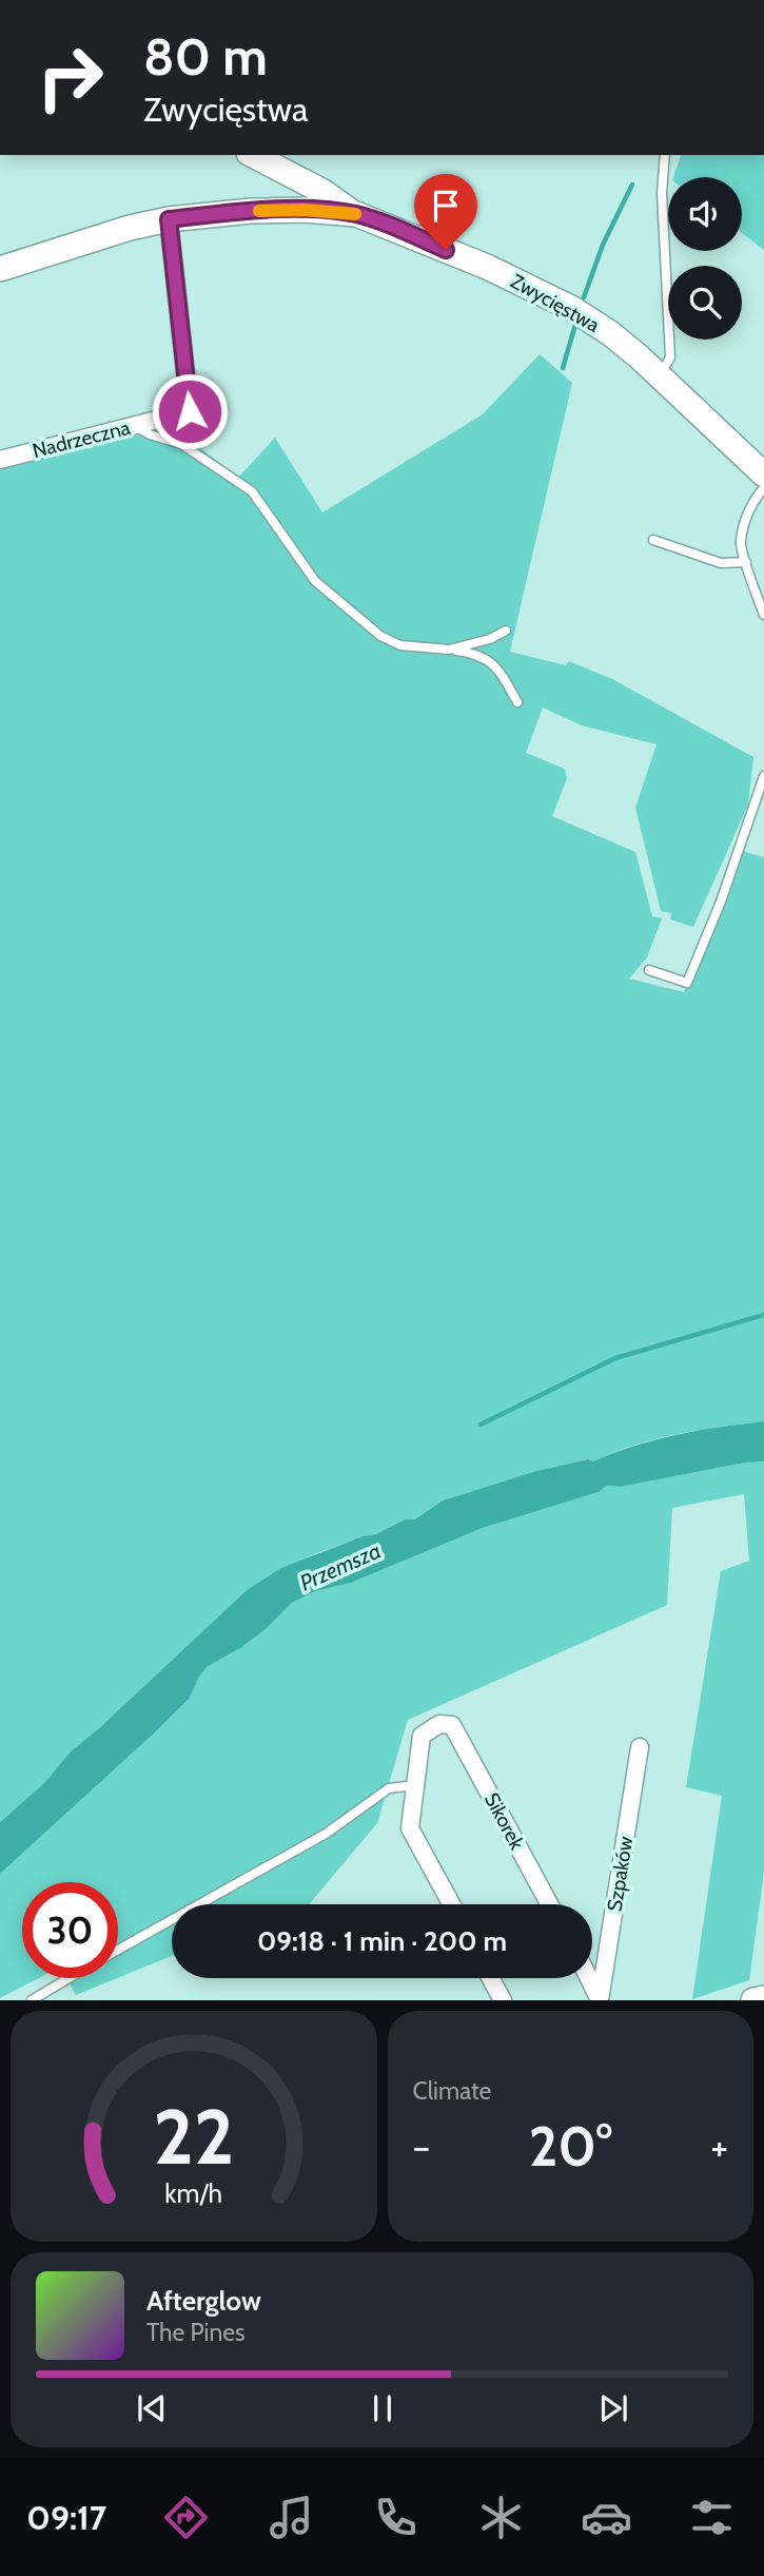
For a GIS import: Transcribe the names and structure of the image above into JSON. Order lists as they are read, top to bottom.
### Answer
{
  "streets": {
    "street": [
      "Zwycięstwa",
      "Nadrzeczna",
      "Sikorek",
      "Szpaków"
    ]
  },
  "water": ["Przemsza"],
  "page": {
    "turn": ["80 m", "Zwycięstwa"],
    "limit": "30",
    "trip": "09:18 · 1 min · 200 m",
    "tile": "Climate",
    "heat": ["−", "20°", "+"],
    "song": ["Afterglow", "The Pines"],
    "tabs": "09:17",
    "gauge": ["22", "km/h"]
  }
}
